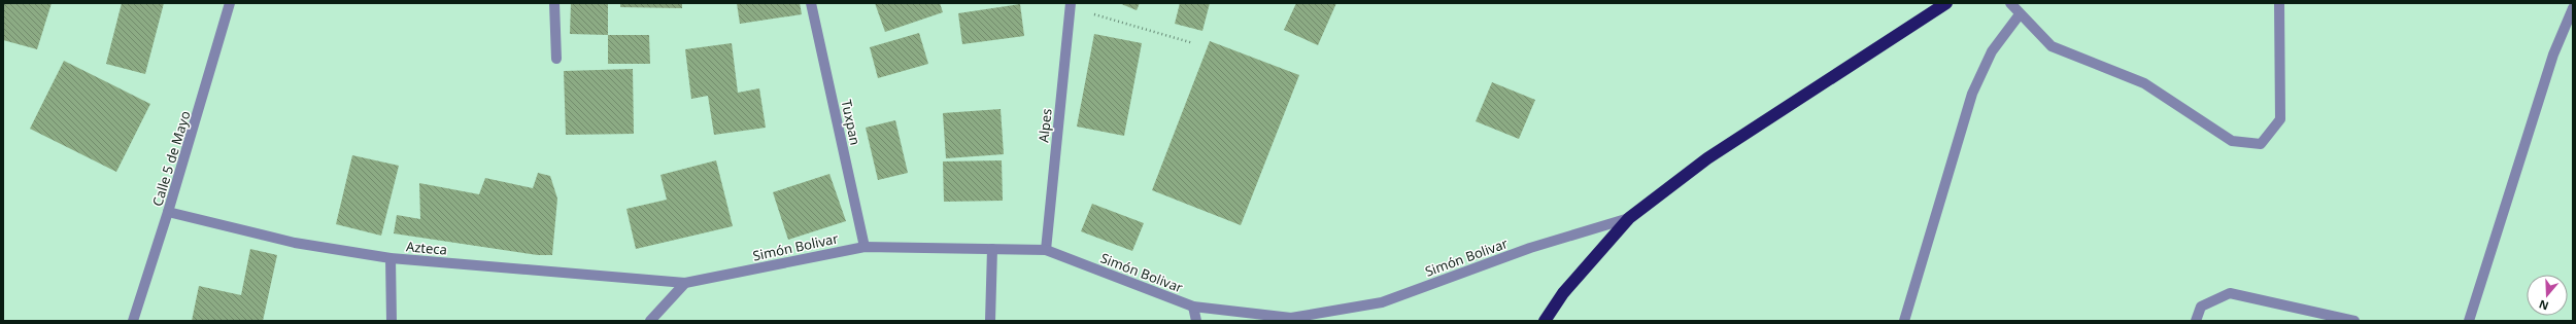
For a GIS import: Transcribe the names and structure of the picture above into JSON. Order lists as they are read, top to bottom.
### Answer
{
  "streets": {
    "street": [
      "Tuxpan",
      "Alpes",
      "Calle 5 de Mayo",
      "Simón Bolivar",
      "Azteca"
    ]
  },
  "crossings": [
    ["Tuxpan", "Simón Bolivar"],
    ["Alpes", "Simón Bolivar"],
    ["Calle 5 de Mayo", "Azteca"],
    ["Simón Bolivar", "Azteca"]
  ],
  "north": "bottom"
}
